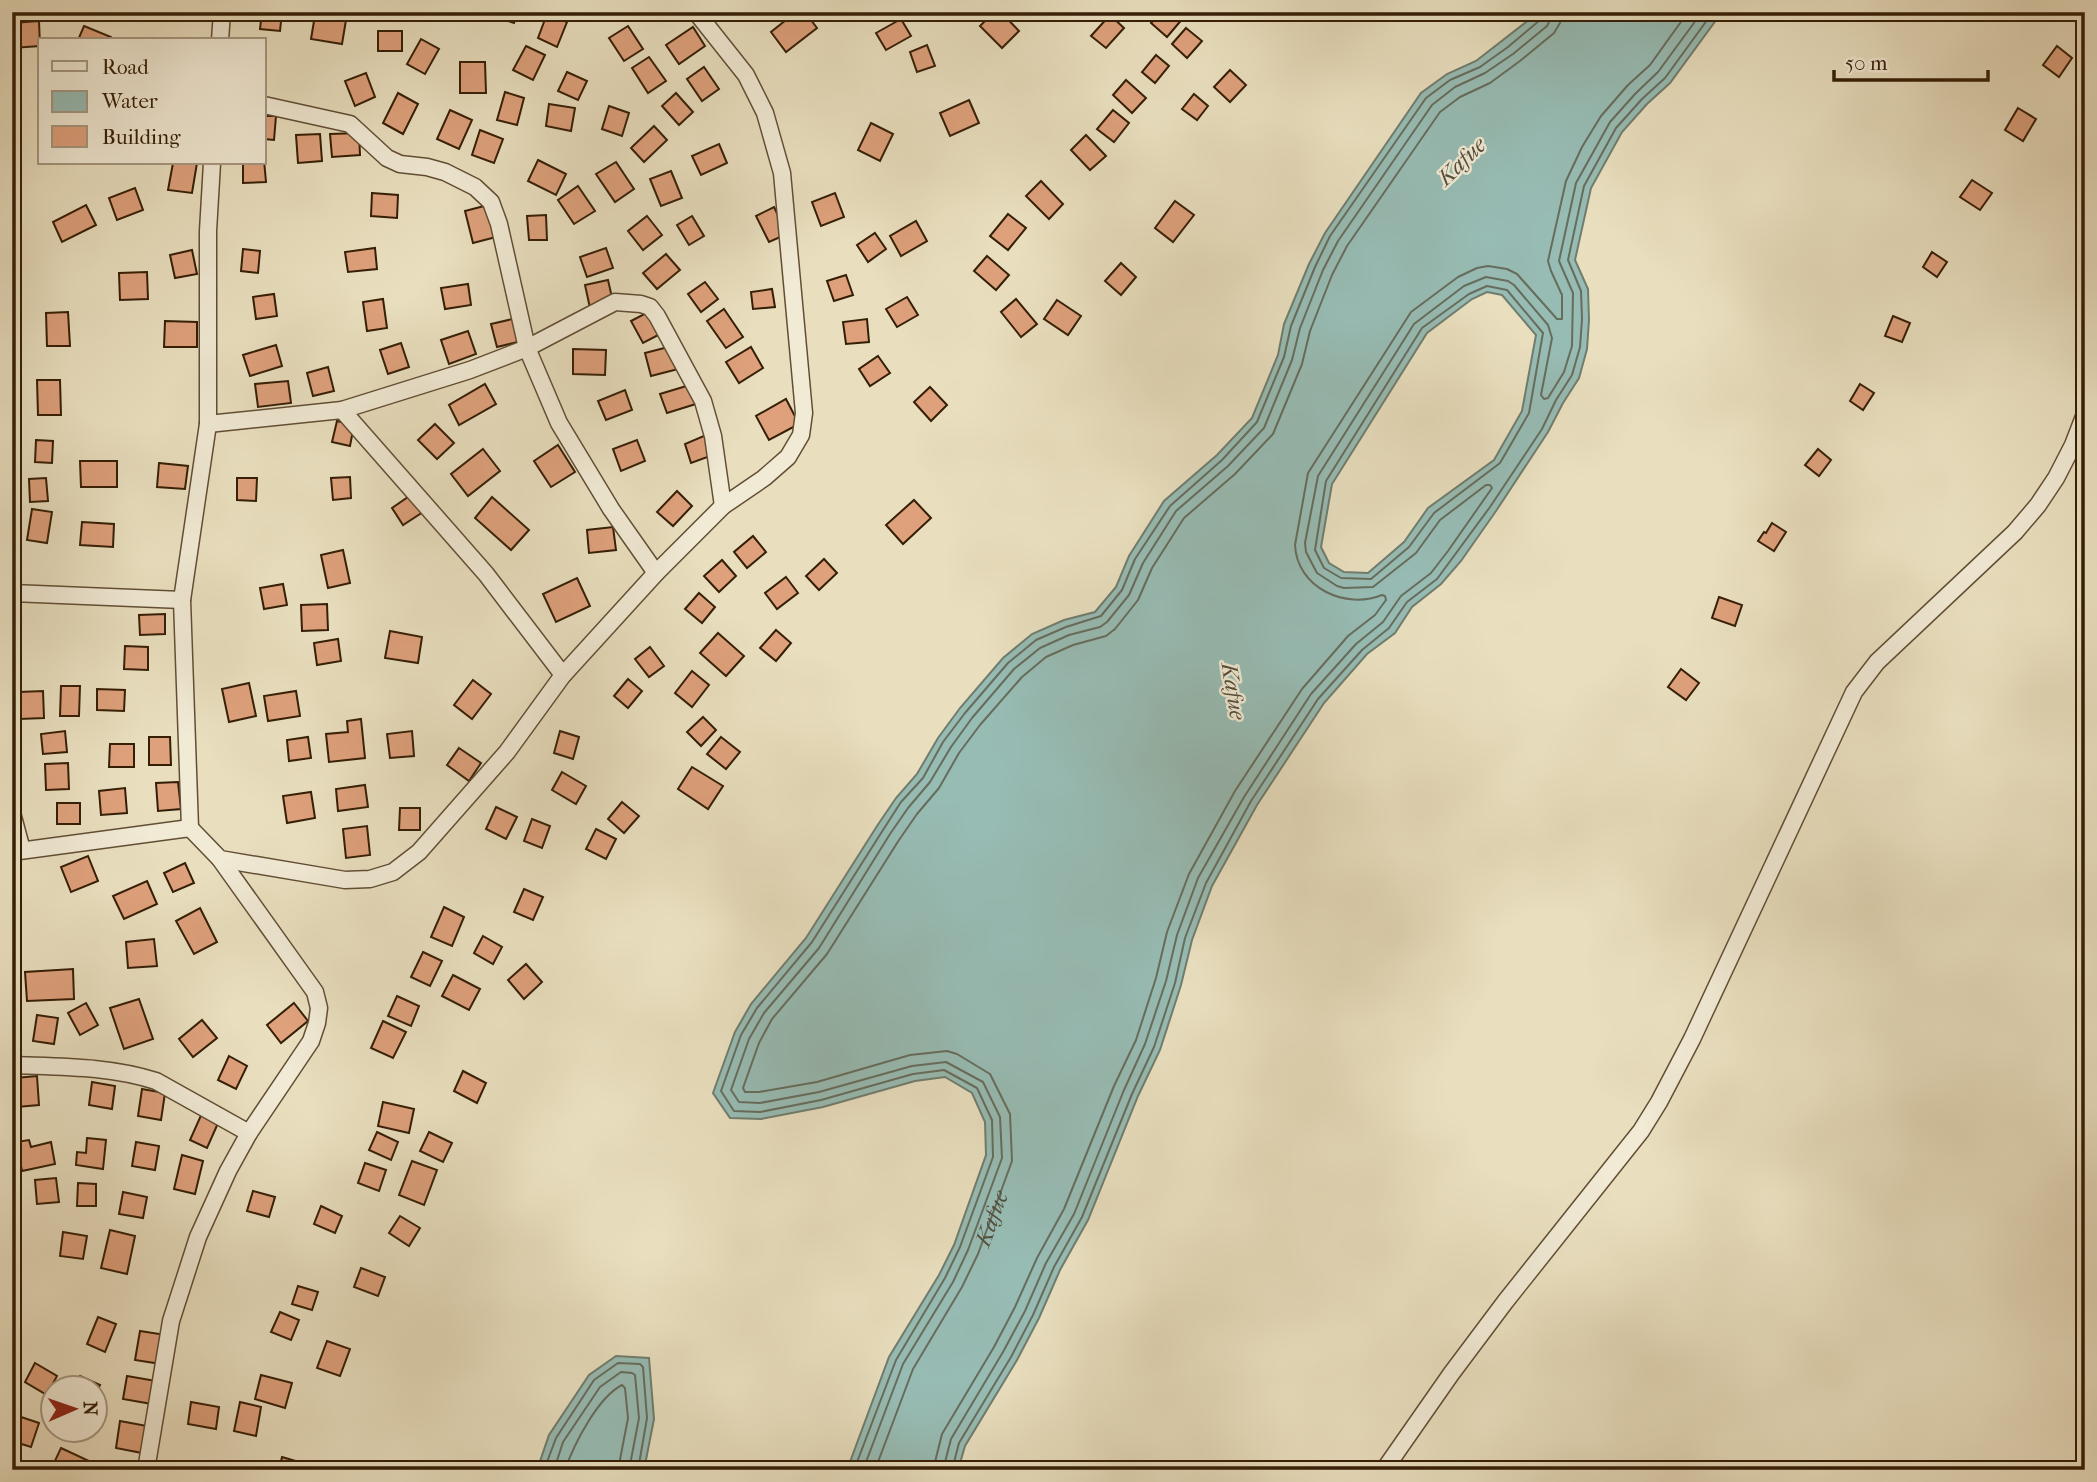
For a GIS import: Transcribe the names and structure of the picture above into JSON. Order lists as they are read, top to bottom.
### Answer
{
  "water": ["Kafue"],
  "legend": ["Road", "Water", "Building"],
  "scale_bar": "50 m",
  "north": "right"
}
